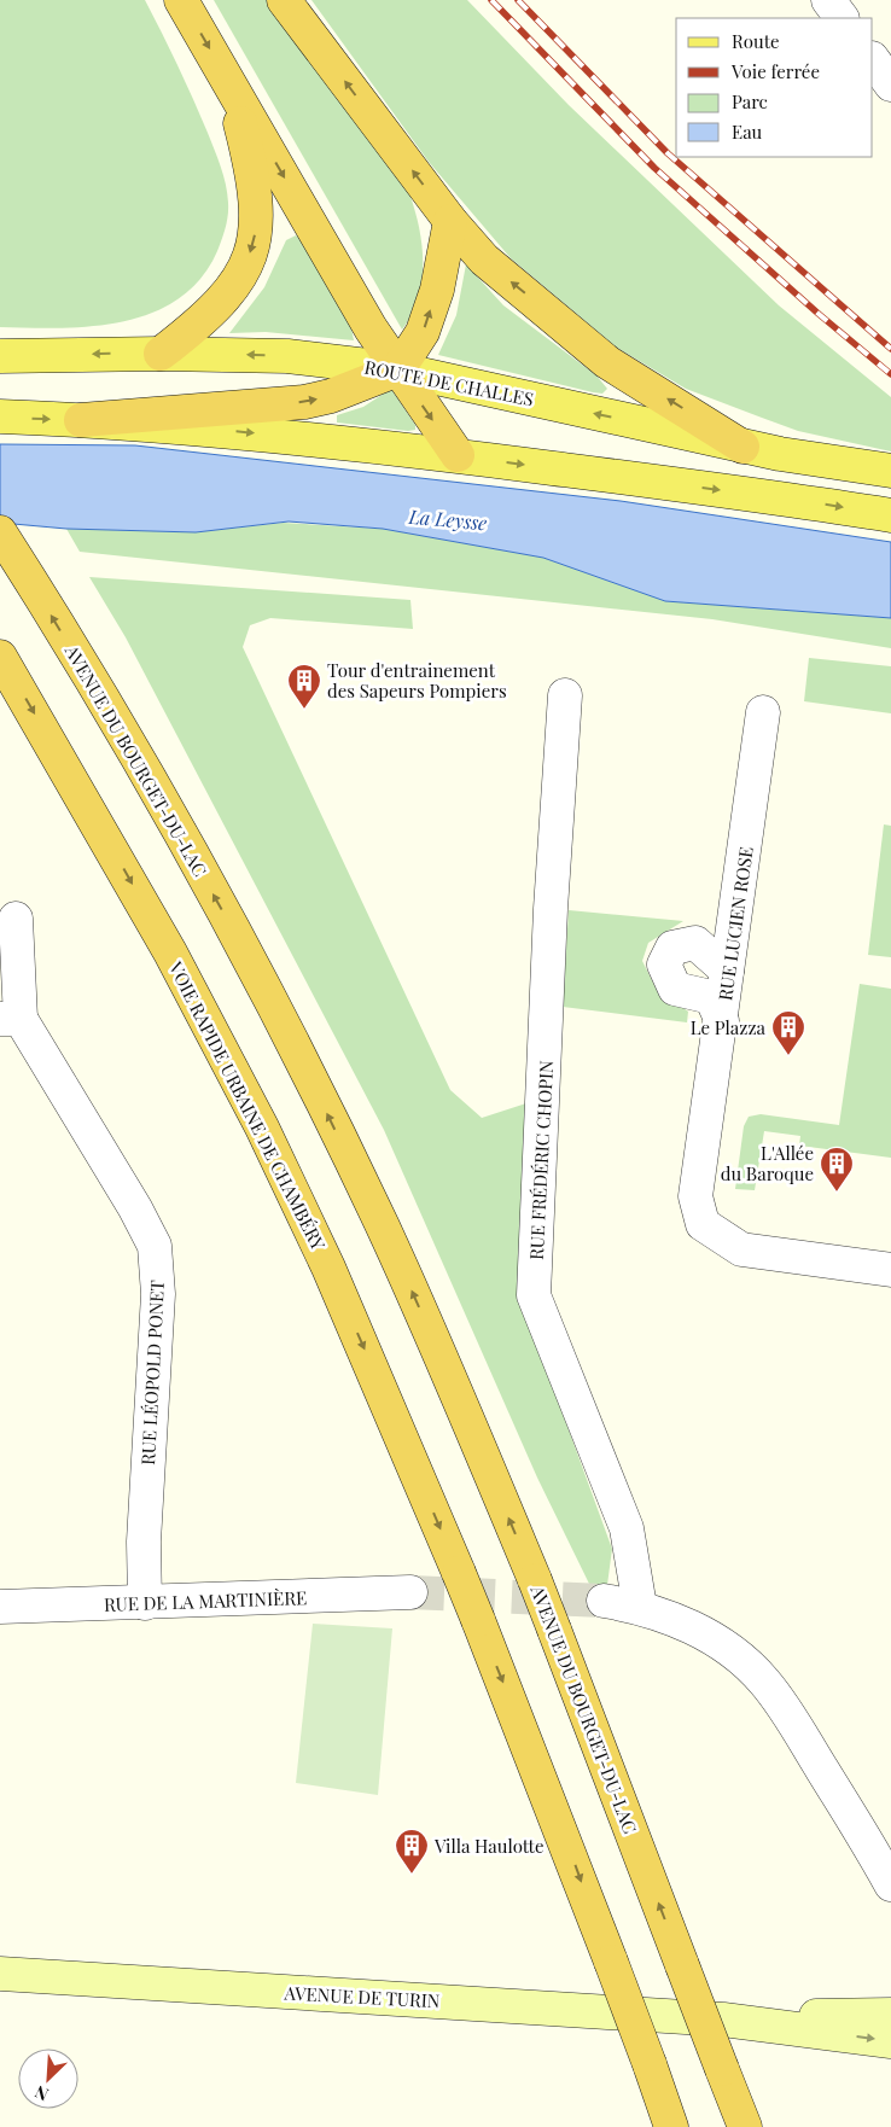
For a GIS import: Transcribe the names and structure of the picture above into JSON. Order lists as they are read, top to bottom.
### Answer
{
  "streets": {
    "highway": ["AVENUE DU BOURGET-DU-LAC", "VOIE RAPIDE URBAINE DE CHAMBÉRY"],
    "main road": ["ROUTE DE CHALLES", "AVENUE DE TURIN"],
    "street": [
      "RUE LUCIEN ROSE",
      "RUE FRÉDÉRIC CHOPIN",
      "RUE LÉOPOLD PONET",
      "RUE DE LA MARTINIÈRE"
    ]
  },
  "crossings": [
    ["RUE LÉOPOLD PONET", "RUE DE LA MARTINIÈRE"]
  ],
  "one_way": ["AVENUE DU BOURGET-DU-LAC", "VOIE RAPIDE URBAINE DE CHAMBÉRY"],
  "water": ["La Leysse"],
  "places": {
    "building": [
      "Tour d'entrainement des Sapeurs Pompiers",
      "Le Plazza",
      "L'Allée du Baroque",
      "Villa Haulotte"
    ]
  },
  "legend": [
    "Route",
    "Voie ferrée",
    "Parc",
    "Eau"
  ],
  "north": "bottom left"
}
